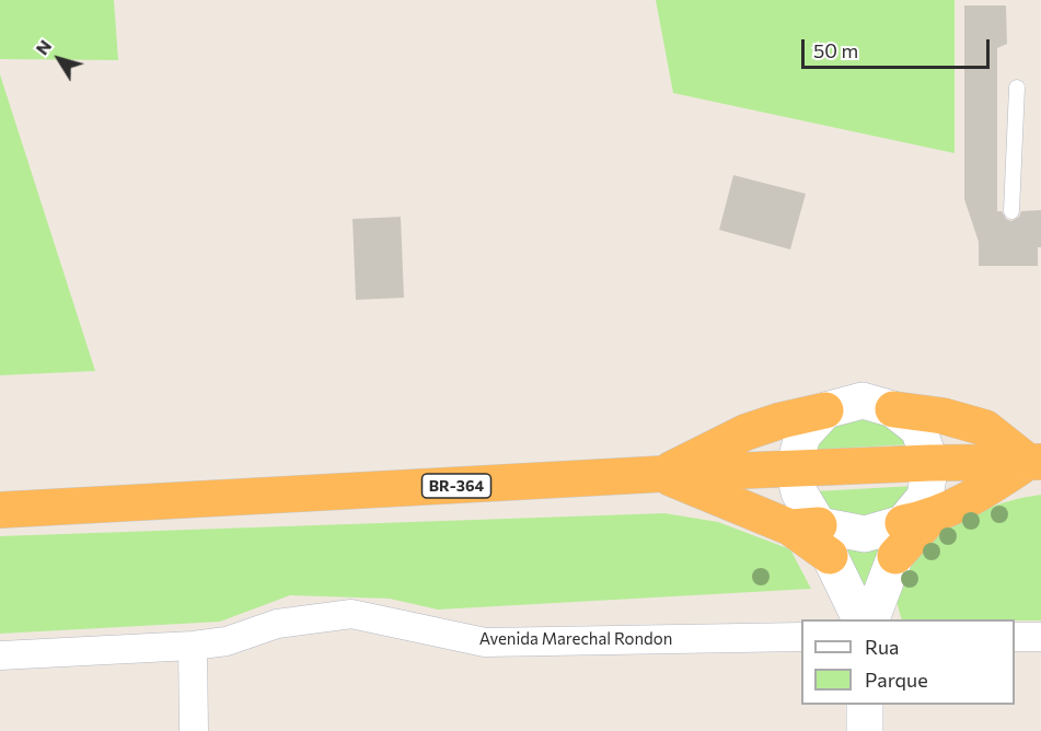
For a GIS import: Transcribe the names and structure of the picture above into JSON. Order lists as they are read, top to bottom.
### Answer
{
  "streets": {
    "highway": ["BR-364"],
    "street": ["Avenida Marechal Rondon"]
  },
  "legend": ["Rua", "Parque"],
  "scale_bar": "50 m",
  "north": "top left"
}
